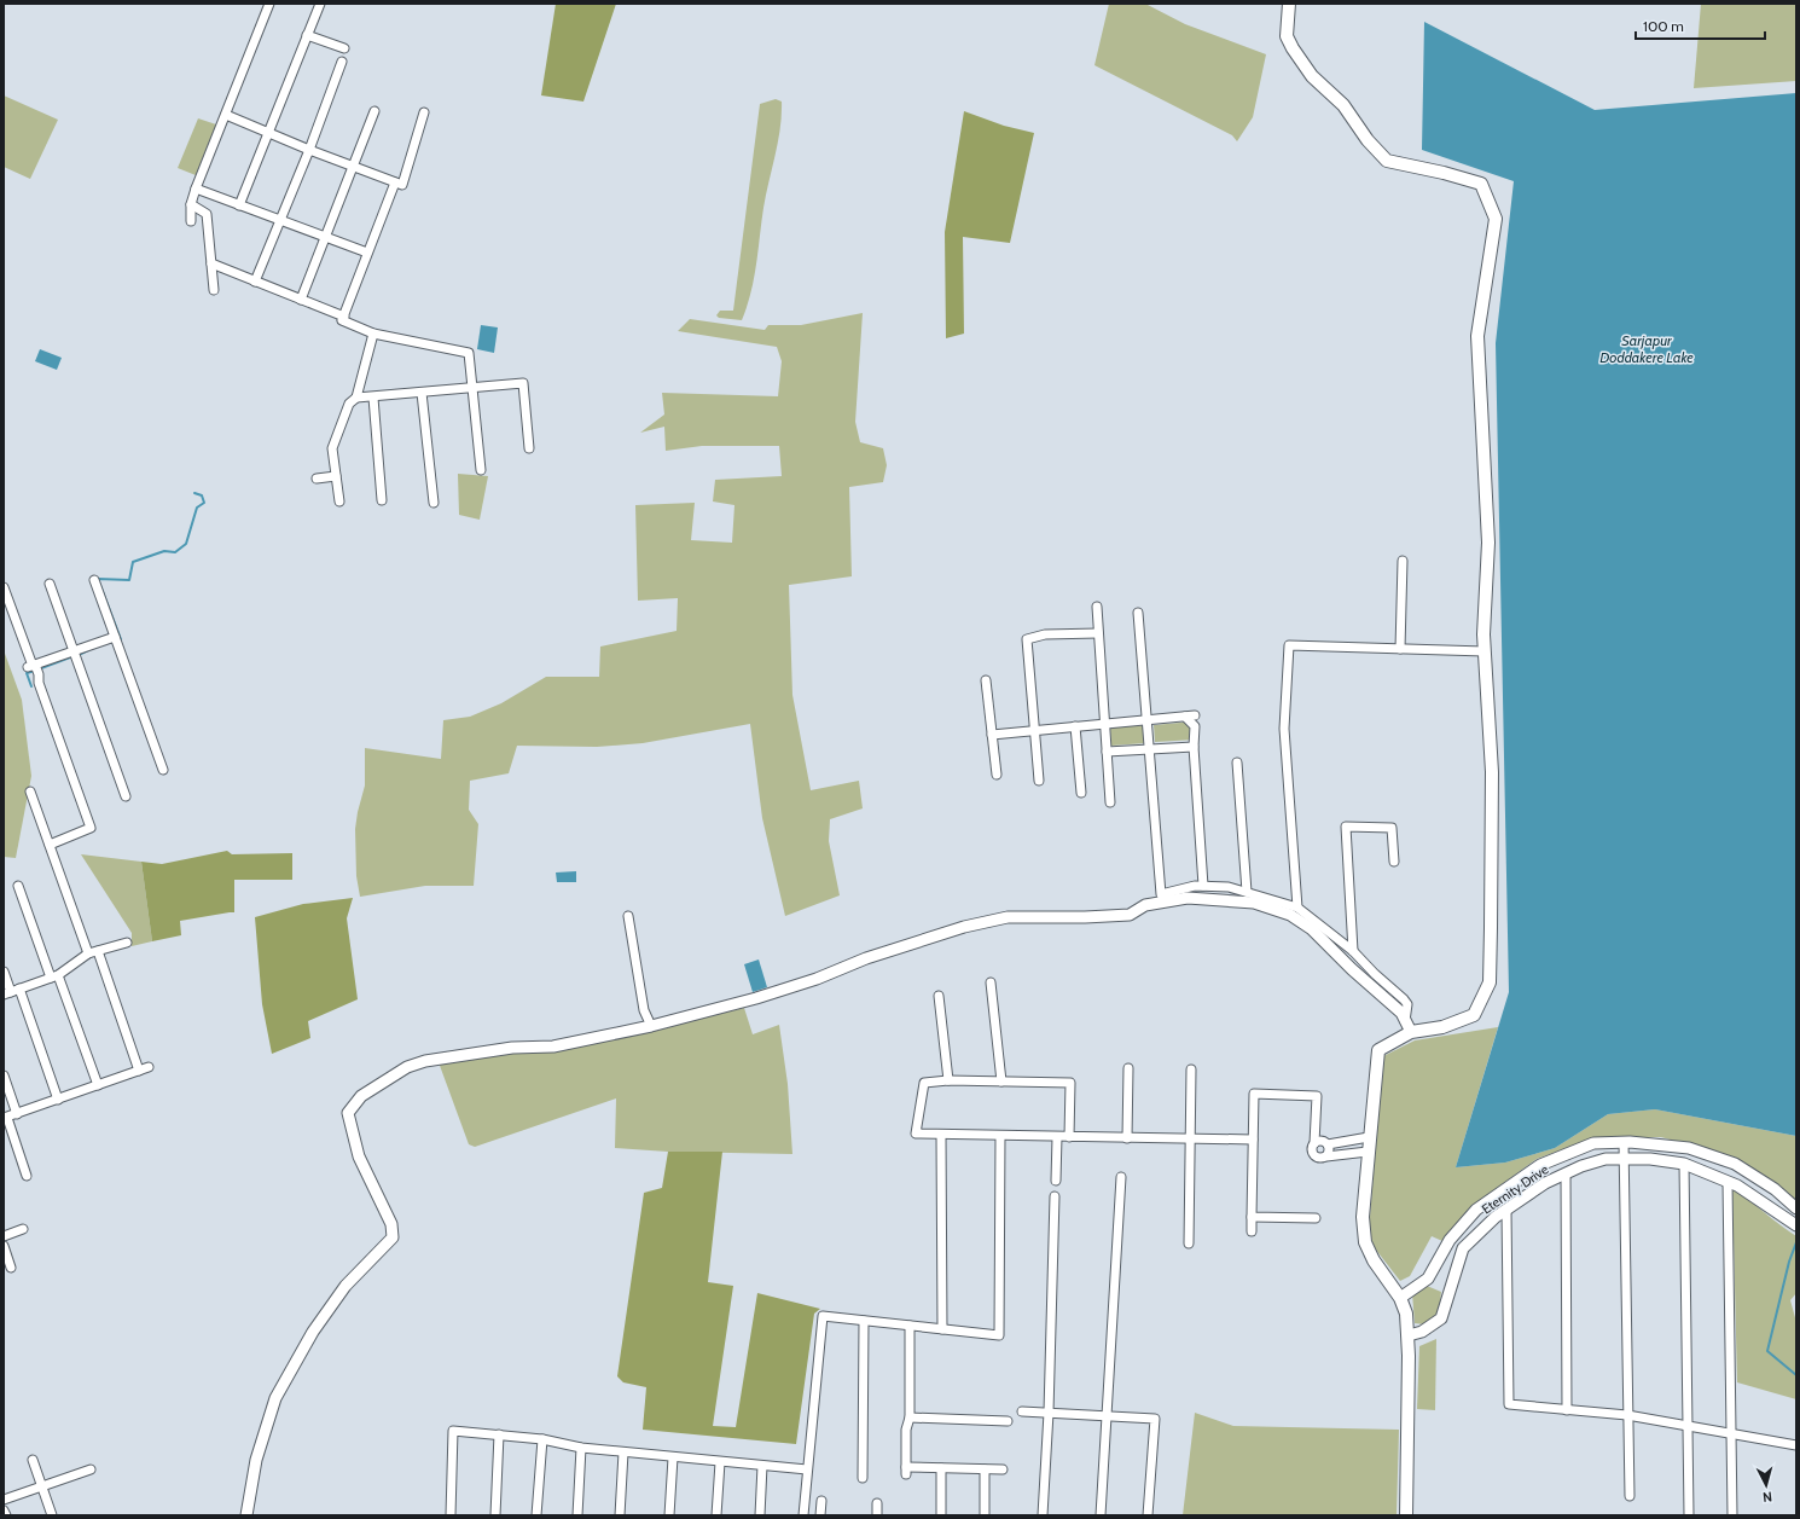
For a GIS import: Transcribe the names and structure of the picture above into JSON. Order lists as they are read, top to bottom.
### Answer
{
  "streets": {
    "street": ["Eternity Drive"]
  },
  "water": ["Sarjapur Doddakere Lake"],
  "scale_bar": "100 m",
  "north": "bottom"
}
